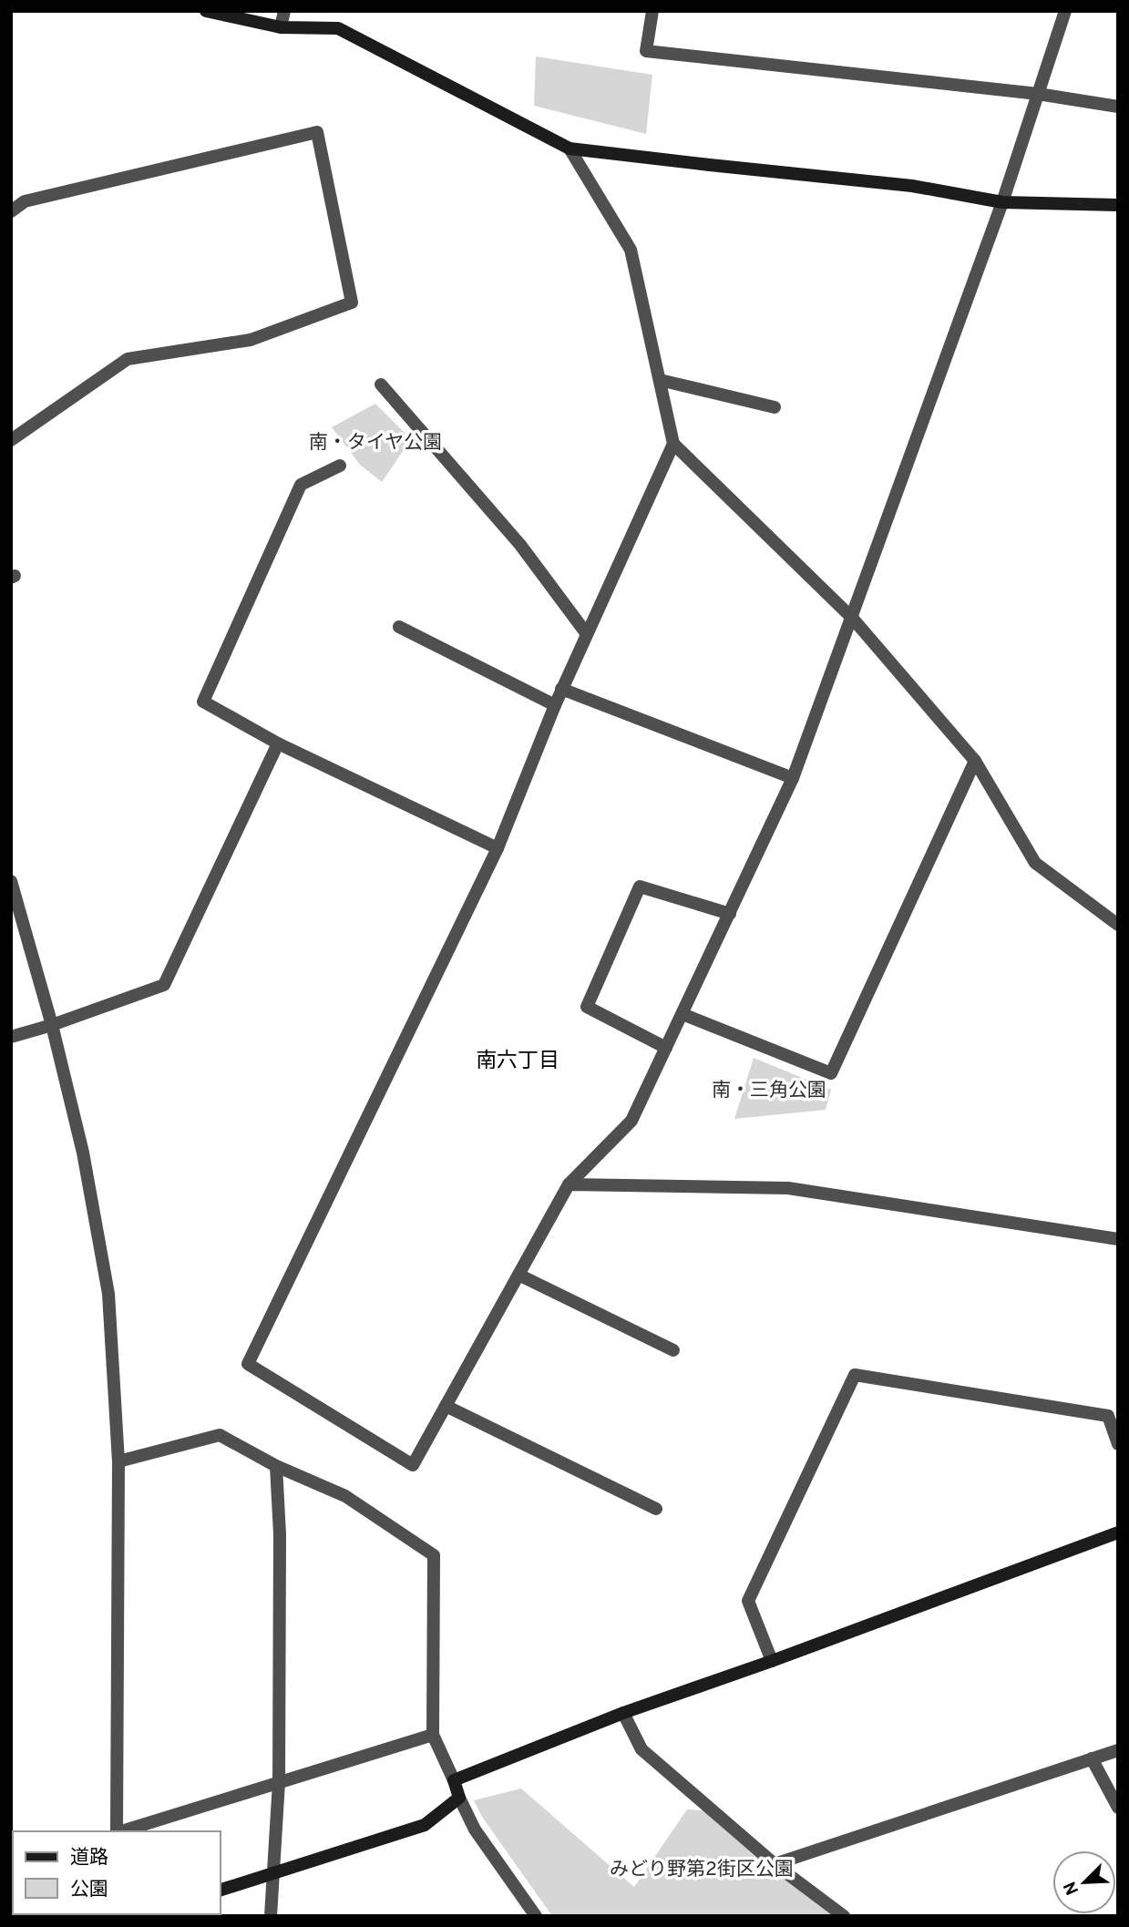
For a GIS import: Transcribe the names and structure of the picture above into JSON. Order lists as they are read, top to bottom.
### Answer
{
  "districts": ["南六丁目"],
  "parks": ["南・タイヤ公園", "南・三角公園", "みどり野第2街区公園"],
  "legend": ["道路", "公園"],
  "north": "bottom left"
}
